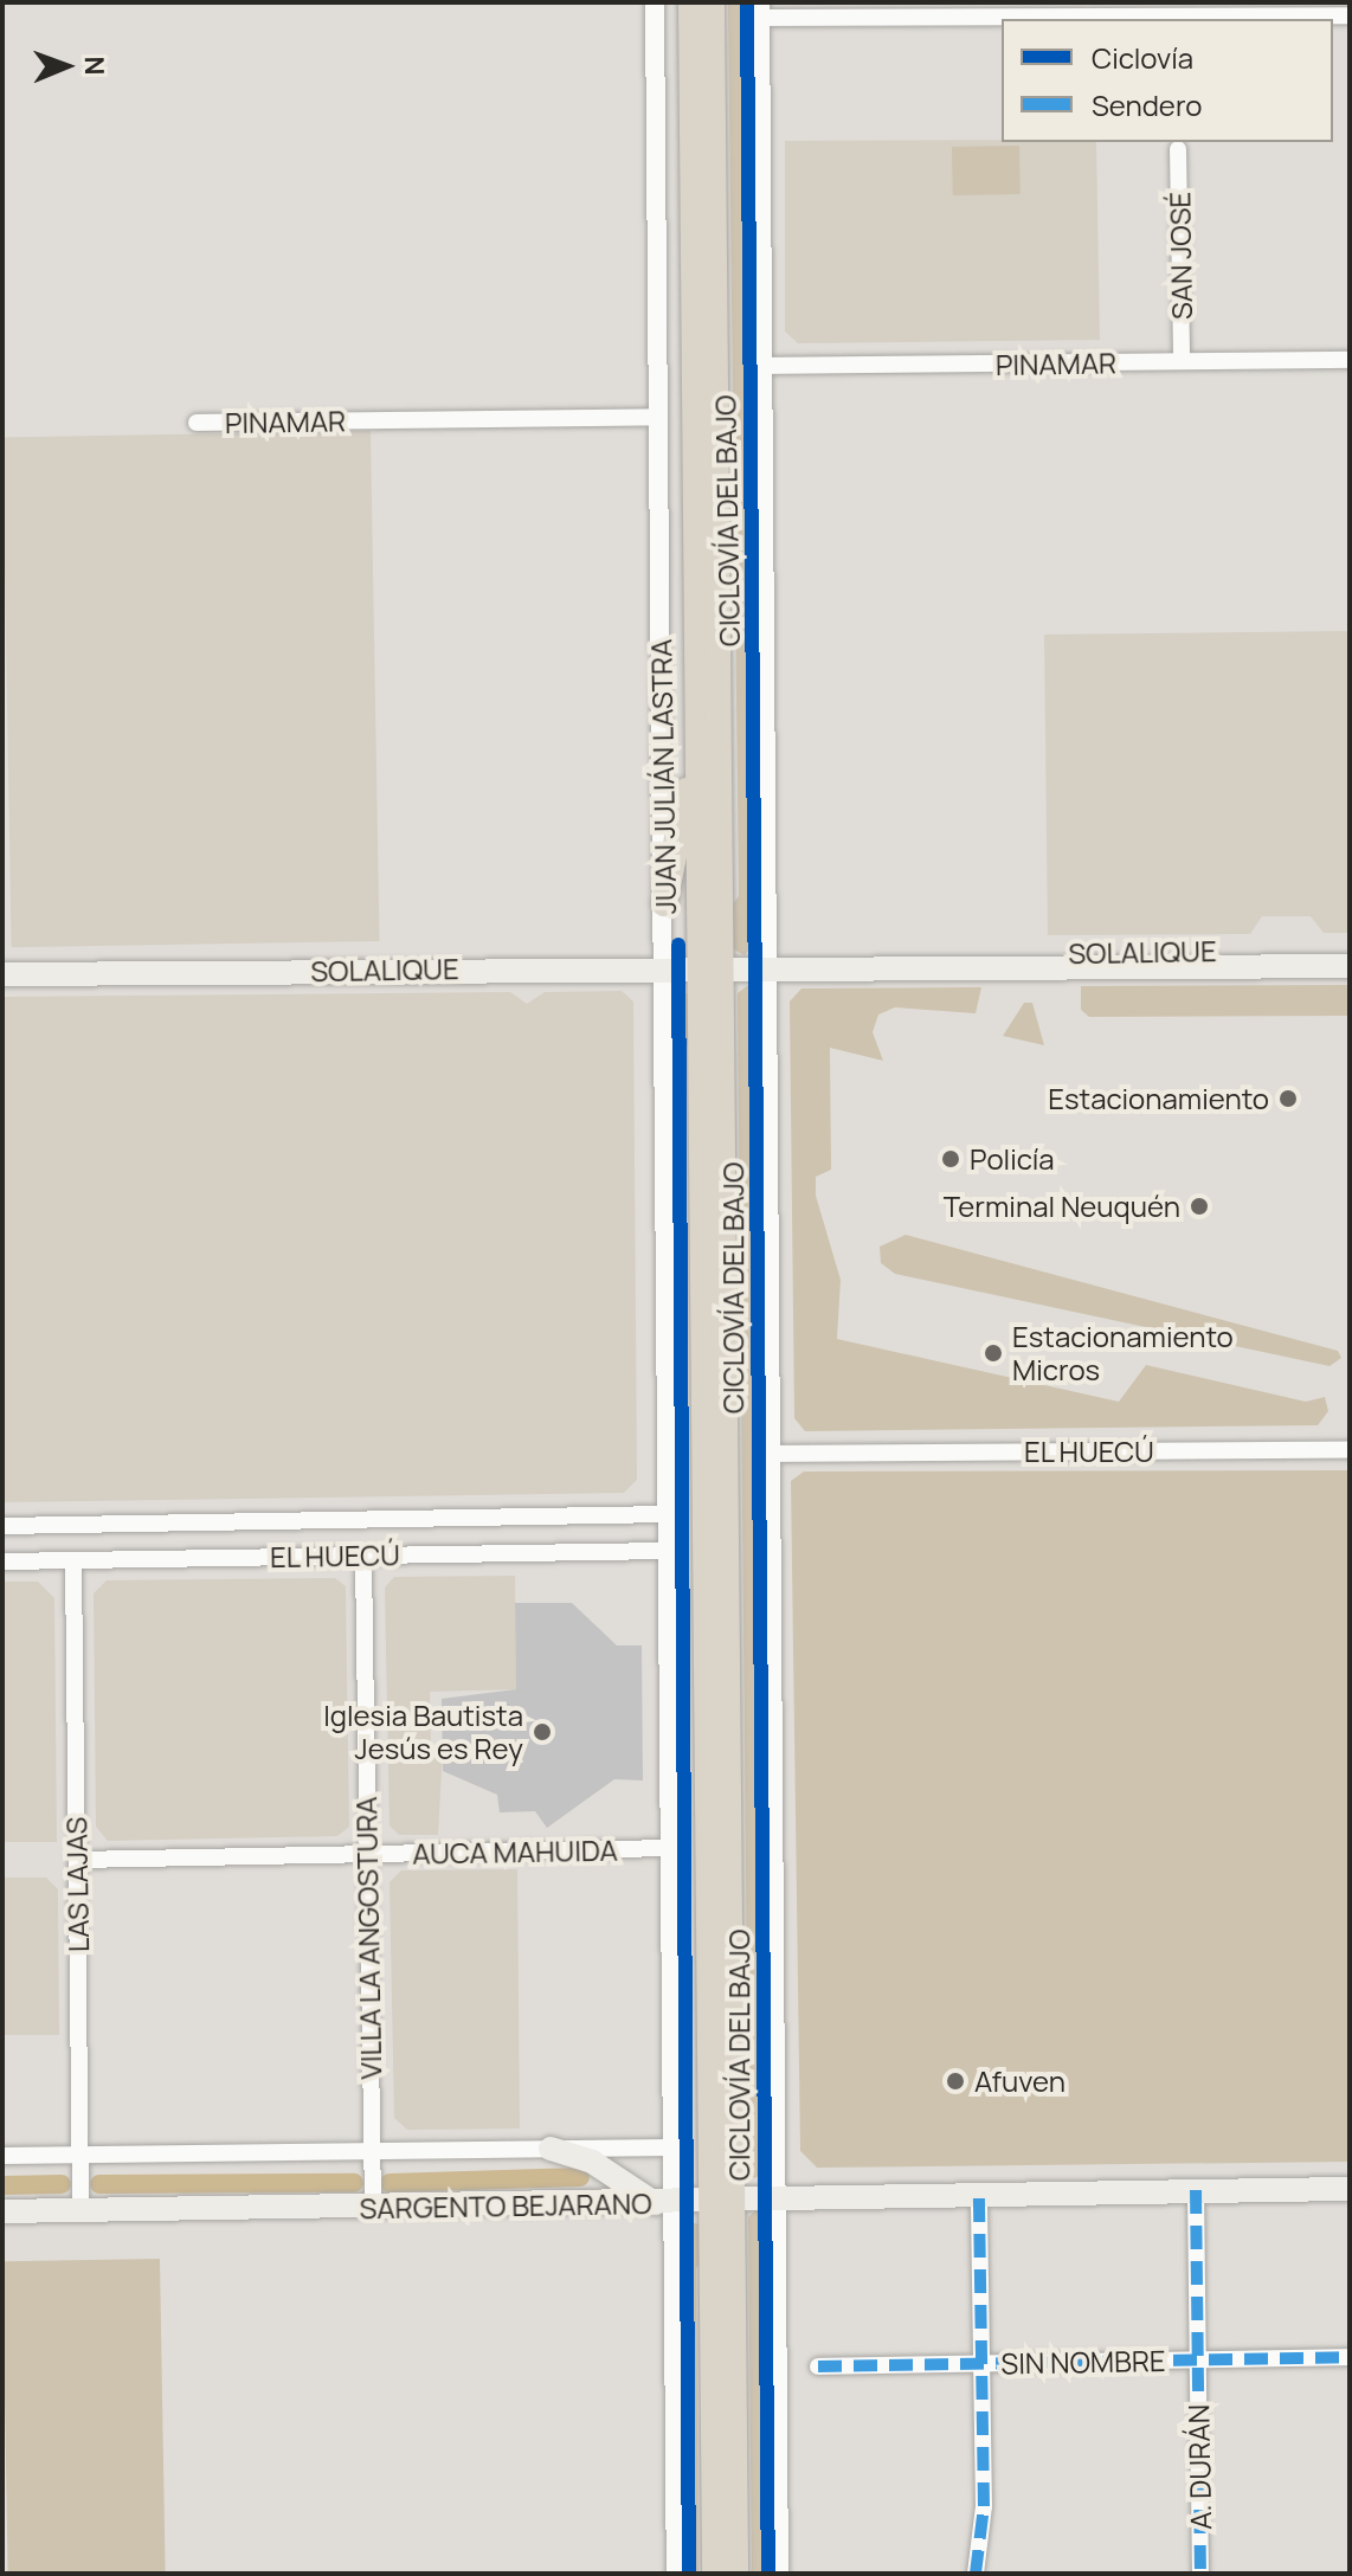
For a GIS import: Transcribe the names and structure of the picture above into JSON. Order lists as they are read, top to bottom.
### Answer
{
  "streets": {
    "main road": ["SOLALIQUE", "SARGENTO BEJARANO"],
    "street": [
      "SAN JOSÉ",
      "PINAMAR",
      "JUAN JULIÁN LASTRA",
      "EL HUECÚ",
      "AUCA MAHUIDA",
      "LAS LAJAS",
      "VILLA LA ANGOSTURA",
      "SIN NOMBRE",
      "A. DURÁN"
    ],
    "cycle path": ["CICLOVÍA DEL BAJO"]
  },
  "crossings": [
    ["SAN JOSÉ", "PINAMAR"],
    ["PINAMAR", "JUAN JULIÁN LASTRA"],
    ["JUAN JULIÁN LASTRA", "SOLALIQUE"],
    ["JUAN JULIÁN LASTRA", "EL HUECÚ"],
    ["JUAN JULIÁN LASTRA", "AUCA MAHUIDA"],
    ["JUAN JULIÁN LASTRA", "SARGENTO BEJARANO"],
    ["EL HUECÚ", "LAS LAJAS"],
    ["EL HUECÚ", "VILLA LA ANGOSTURA"],
    ["AUCA MAHUIDA", "LAS LAJAS"],
    ["AUCA MAHUIDA", "VILLA LA ANGOSTURA"],
    ["LAS LAJAS", "SARGENTO BEJARANO"],
    ["VILLA LA ANGOSTURA", "SARGENTO BEJARANO"],
    ["SARGENTO BEJARANO", "A. DURÁN"],
    ["SIN NOMBRE", "A. DURÁN"]
  ],
  "places": [
    "Estacionamiento",
    "Policía",
    "Terminal Neuquén",
    "Estacionamiento Micros",
    "Iglesia Bautista Jesús es Rey",
    "Afuven"
  ],
  "legend": ["Ciclovía", "Sendero"],
  "north": "right"
}
